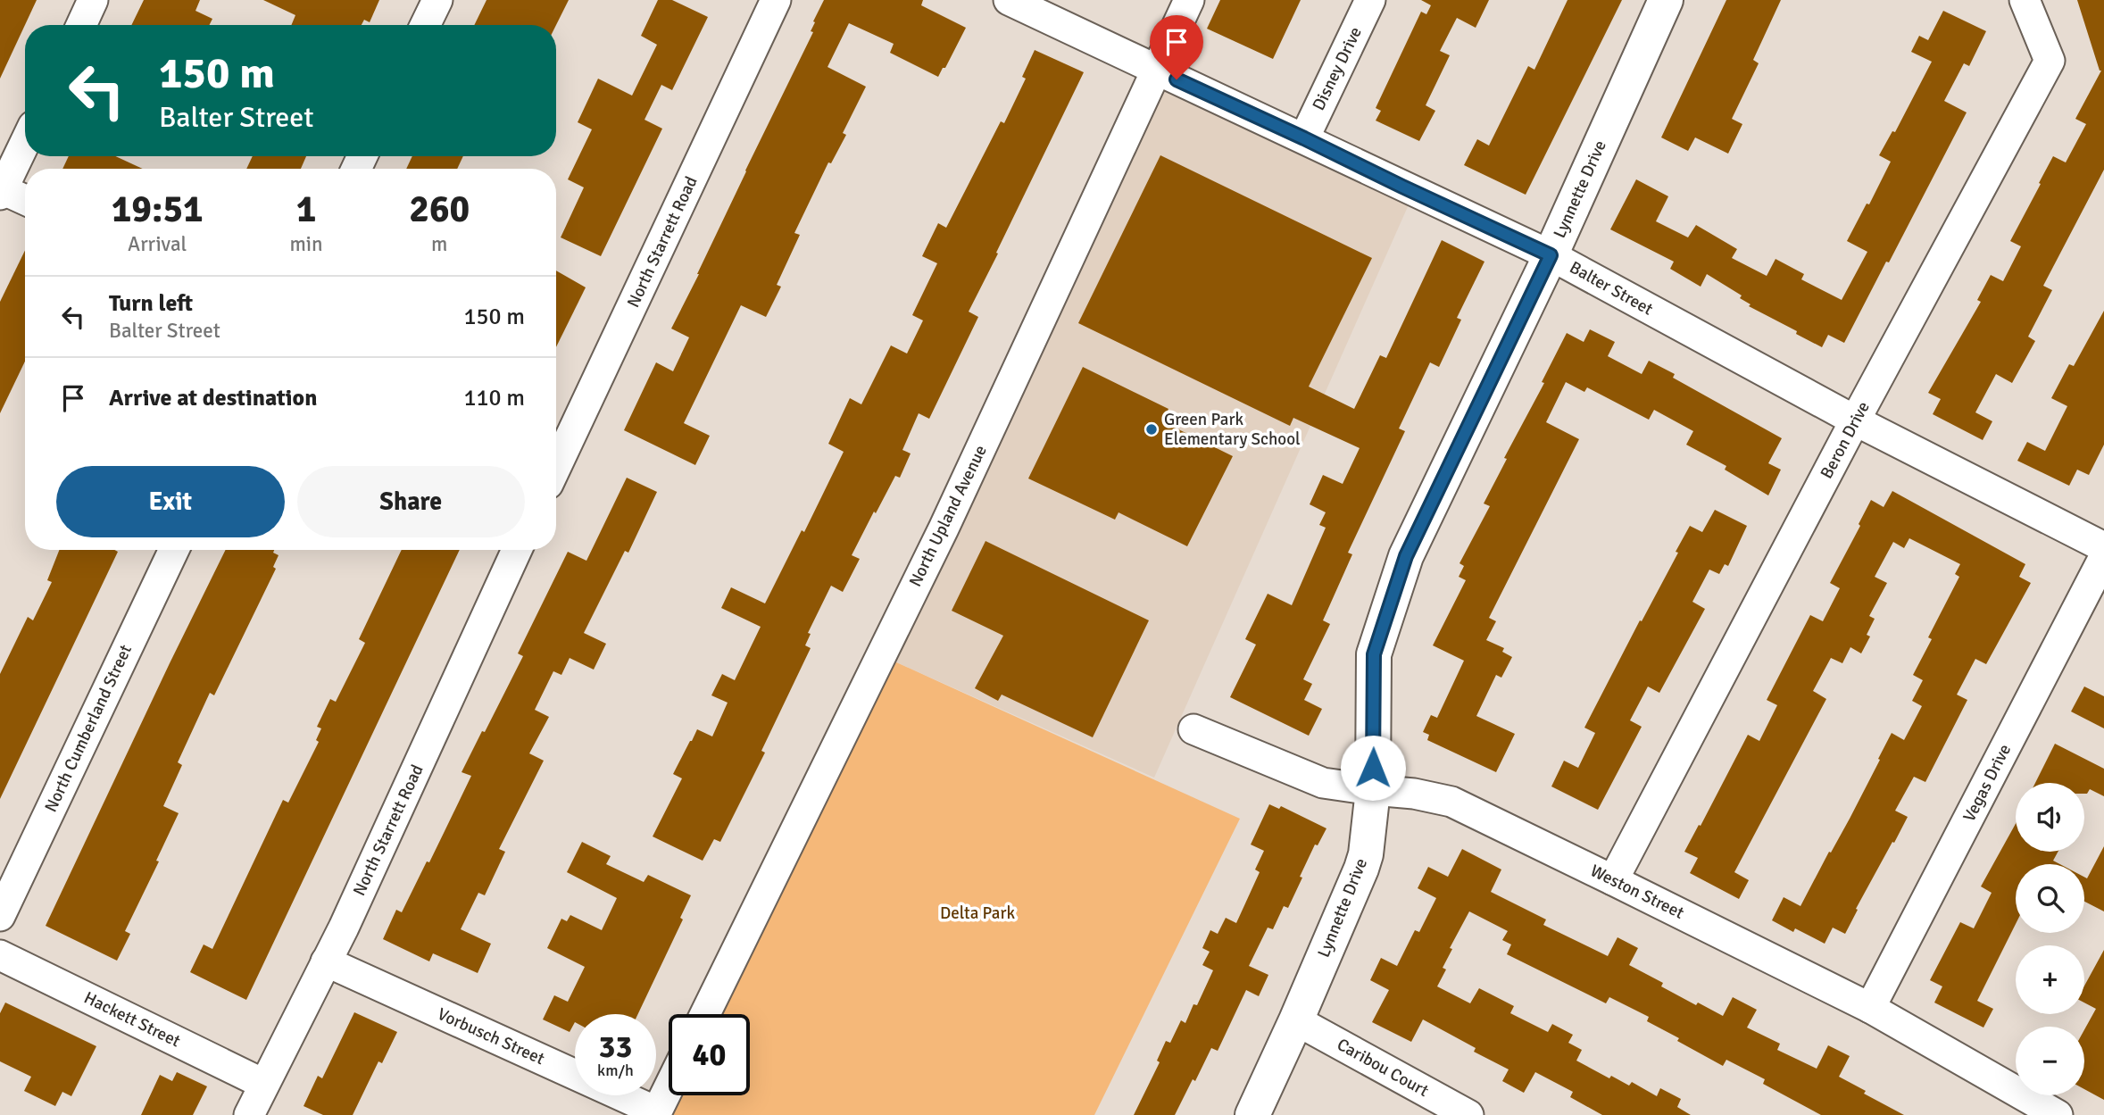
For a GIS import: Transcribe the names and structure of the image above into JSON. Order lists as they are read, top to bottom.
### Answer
{
  "streets": {
    "street": [
      "Disney Drive",
      "Lynnette Drive",
      "North Starrett Road",
      "Balter Street",
      "Beron Drive",
      "North Upland Avenue",
      "North Cumberland Street",
      "Vegas Drive",
      "Weston Street",
      "Hackett Street",
      "Vorbusch Street",
      "Caribou Court"
    ]
  },
  "crossings": [
    ["Disney Drive", "Balter Street"],
    ["Lynnette Drive", "Balter Street"],
    ["Lynnette Drive", "Weston Street"],
    ["Lynnette Drive", "Caribou Court"],
    ["North Starrett Road", "Hackett Street"],
    ["North Starrett Road", "Vorbusch Street"],
    ["Balter Street", "Beron Drive"],
    ["Balter Street", "North Upland Avenue"],
    ["Beron Drive", "Weston Street"],
    ["Vegas Drive", "Weston Street"]
  ],
  "parks": ["Delta Park"],
  "places": ["Green Park Elementary School"],
  "page": {
    "turn": ["150 m", "Balter Street"],
    "eta": [
      "19:51",
      "Arrival",
      "1",
      "min",
      "260",
      "m"
    ],
    "list": [
      {
        "name": "Turn left",
        "note": "Balter Street",
        "value": "150 m"
      },
      {
        "name": "Arrive at destination",
        "value": "110 m"
      }
    ],
    "buttons": ["Exit", "Share"],
    "map_buttons": ["+", "−"],
    "speed": "33 km/h",
    "limit": "40"
  }
}
